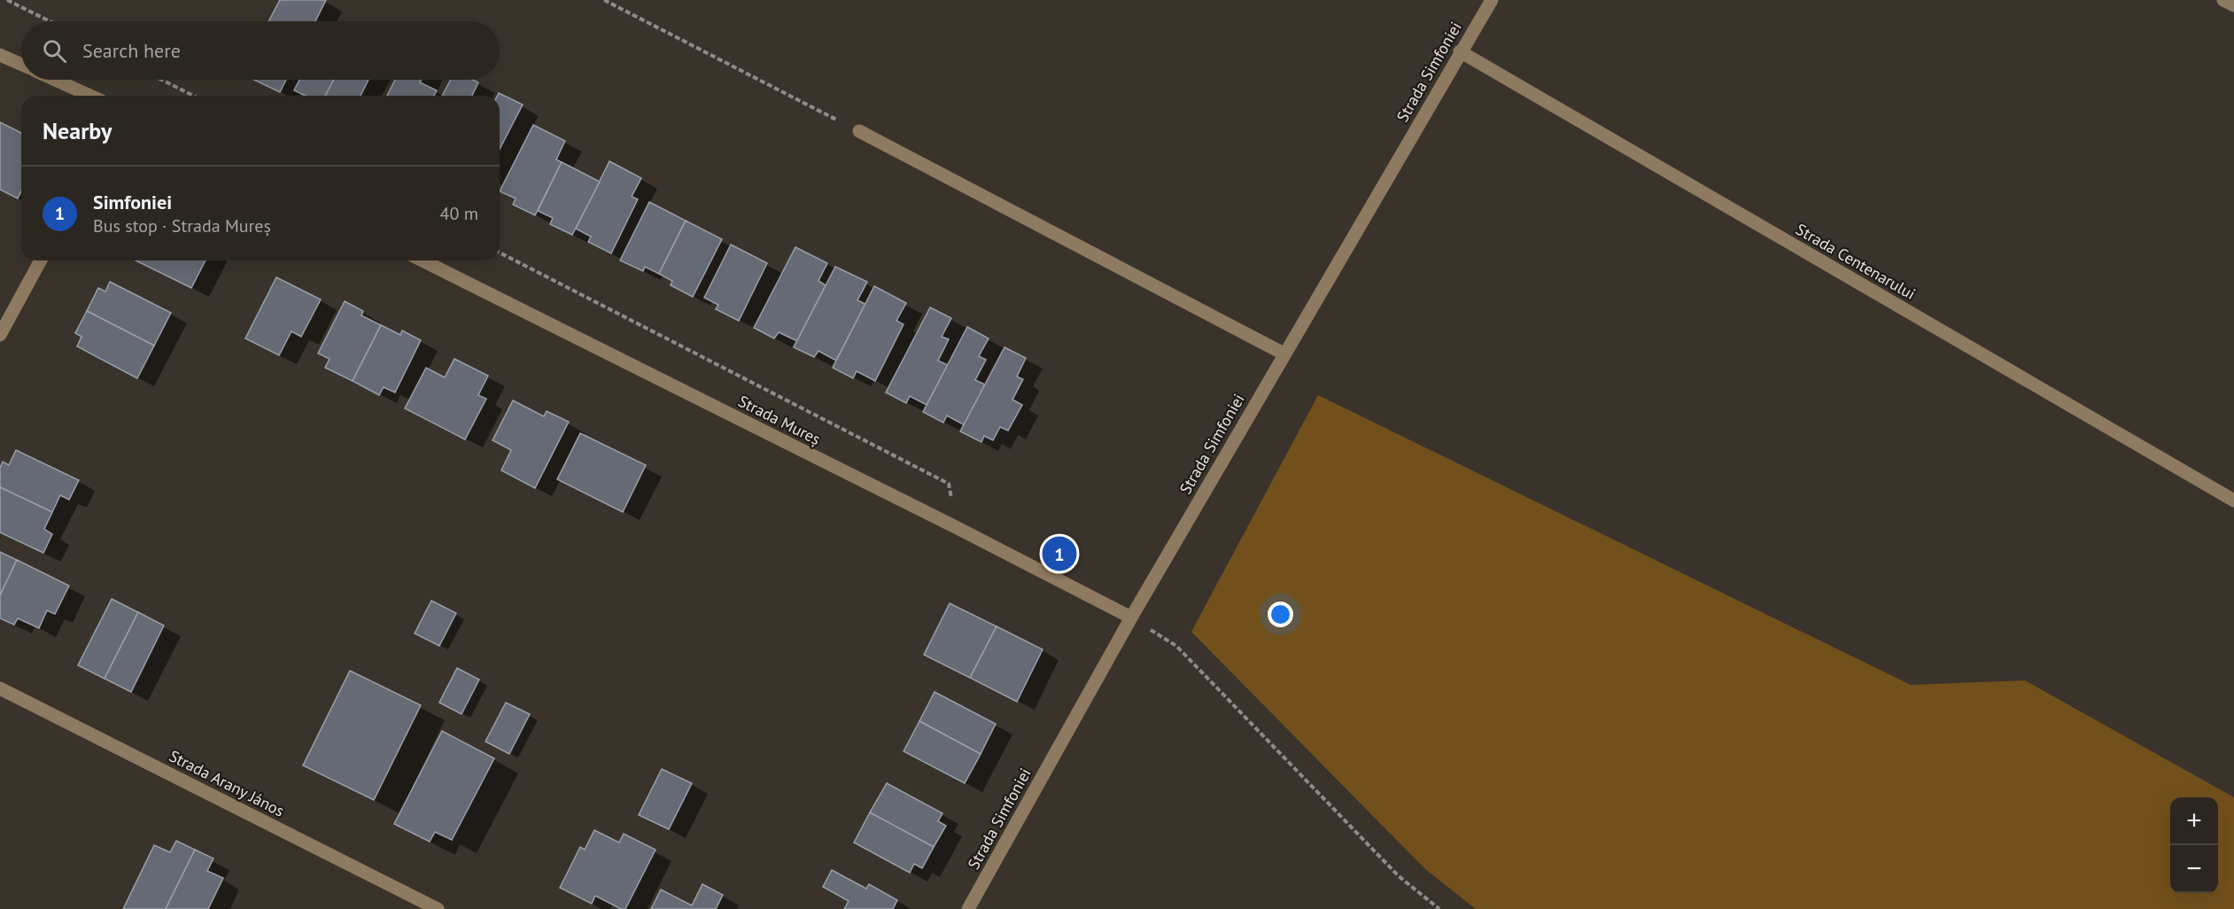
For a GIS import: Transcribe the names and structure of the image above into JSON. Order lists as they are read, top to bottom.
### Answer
{
  "streets": {
    "street": [
      "Strada Simfoniei",
      "Strada Centenarului",
      "Strada Mureș",
      "Strada Arany János"
    ]
  },
  "crossings": [
    ["Strada Simfoniei", "Strada Centenarului"],
    ["Strada Simfoniei", "Strada Mureș"]
  ],
  "page": {
    "search": "Search here",
    "heading": "Nearby",
    "list": [
      {
        "mark": "1",
        "name": "Simfoniei",
        "note": "Bus stop · Strada Mureș",
        "value": "40 m"
      }
    ],
    "pins": "1",
    "map_buttons": ["+", "−"]
  }
}
